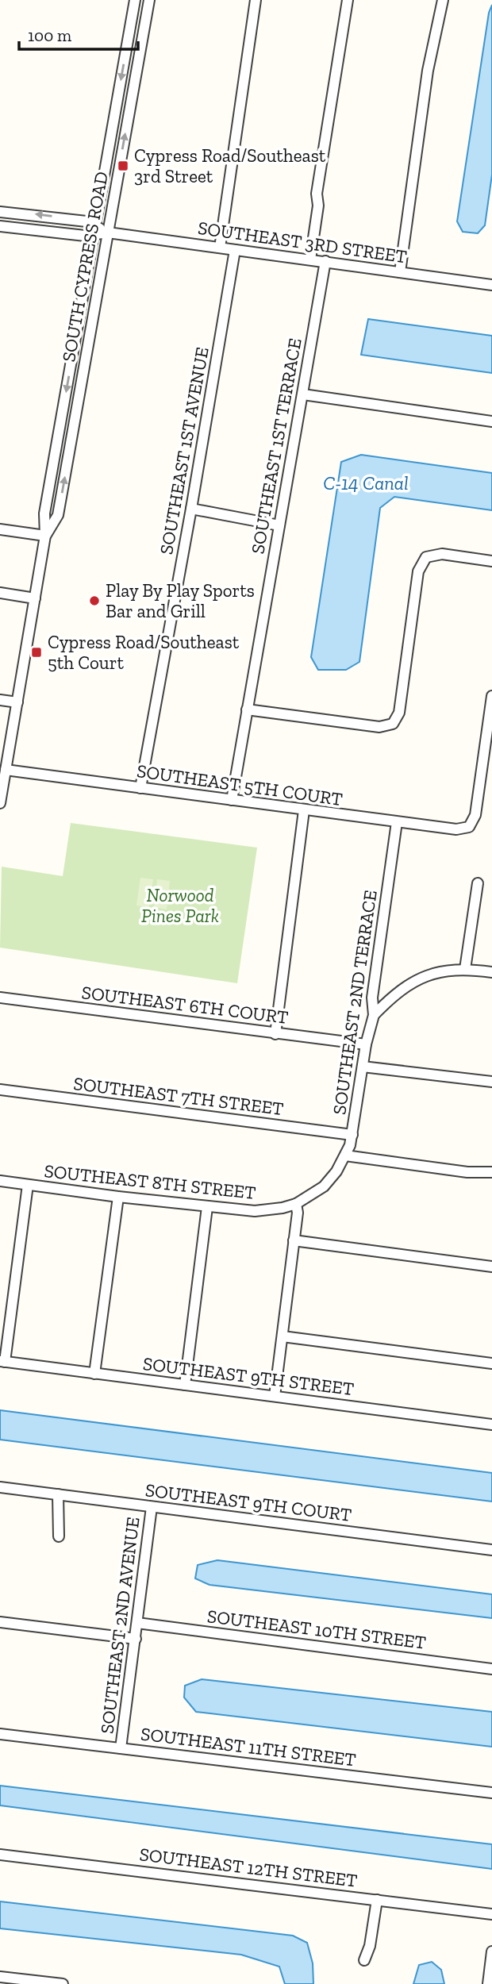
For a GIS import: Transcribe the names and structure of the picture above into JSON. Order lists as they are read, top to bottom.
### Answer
{
  "streets": {
    "street": [
      "SOUTHEAST 3RD STREET",
      "SOUTH CYPRESS ROAD",
      "SOUTHEAST 1ST TERRACE",
      "SOUTHEAST 1ST AVENUE",
      "SOUTHEAST 5TH COURT",
      "SOUTHEAST 2ND TERRACE",
      "SOUTHEAST 6TH COURT",
      "SOUTHEAST 7TH STREET",
      "SOUTHEAST 8TH STREET",
      "SOUTHEAST 9TH STREET",
      "SOUTHEAST 9TH COURT",
      "SOUTHEAST 2ND AVENUE",
      "SOUTHEAST 10TH STREET",
      "SOUTHEAST 11TH STREET",
      "SOUTHEAST 12TH STREET"
    ]
  },
  "crossings": [
    ["SOUTHEAST 3RD STREET", "SOUTH CYPRESS ROAD"],
    ["SOUTHEAST 3RD STREET", "SOUTHEAST 1ST TERRACE"],
    ["SOUTHEAST 3RD STREET", "SOUTHEAST 1ST AVENUE"],
    ["SOUTH CYPRESS ROAD", "SOUTHEAST 5TH COURT"],
    ["SOUTHEAST 1ST TERRACE", "SOUTHEAST 5TH COURT"],
    ["SOUTHEAST 1ST AVENUE", "SOUTHEAST 5TH COURT"],
    ["SOUTHEAST 5TH COURT", "SOUTHEAST 2ND TERRACE"],
    ["SOUTHEAST 2ND TERRACE", "SOUTHEAST 6TH COURT"],
    ["SOUTHEAST 2ND TERRACE", "SOUTHEAST 7TH STREET"],
    ["SOUTHEAST 2ND TERRACE", "SOUTHEAST 8TH STREET"],
    ["SOUTHEAST 9TH COURT", "SOUTHEAST 2ND AVENUE"],
    ["SOUTHEAST 2ND AVENUE", "SOUTHEAST 10TH STREET"],
    ["SOUTHEAST 2ND AVENUE", "SOUTHEAST 11TH STREET"]
  ],
  "water": ["C-14 Canal"],
  "parks": ["Norwood Pines Park"],
  "places": {
    "transit": ["Cypress Road/Southeast 3rd Street", "Cypress Road/Southeast 5th Court"],
    "other": ["Play By Play Sports Bar and Grill"]
  },
  "scale_bar": "100 m"
}
